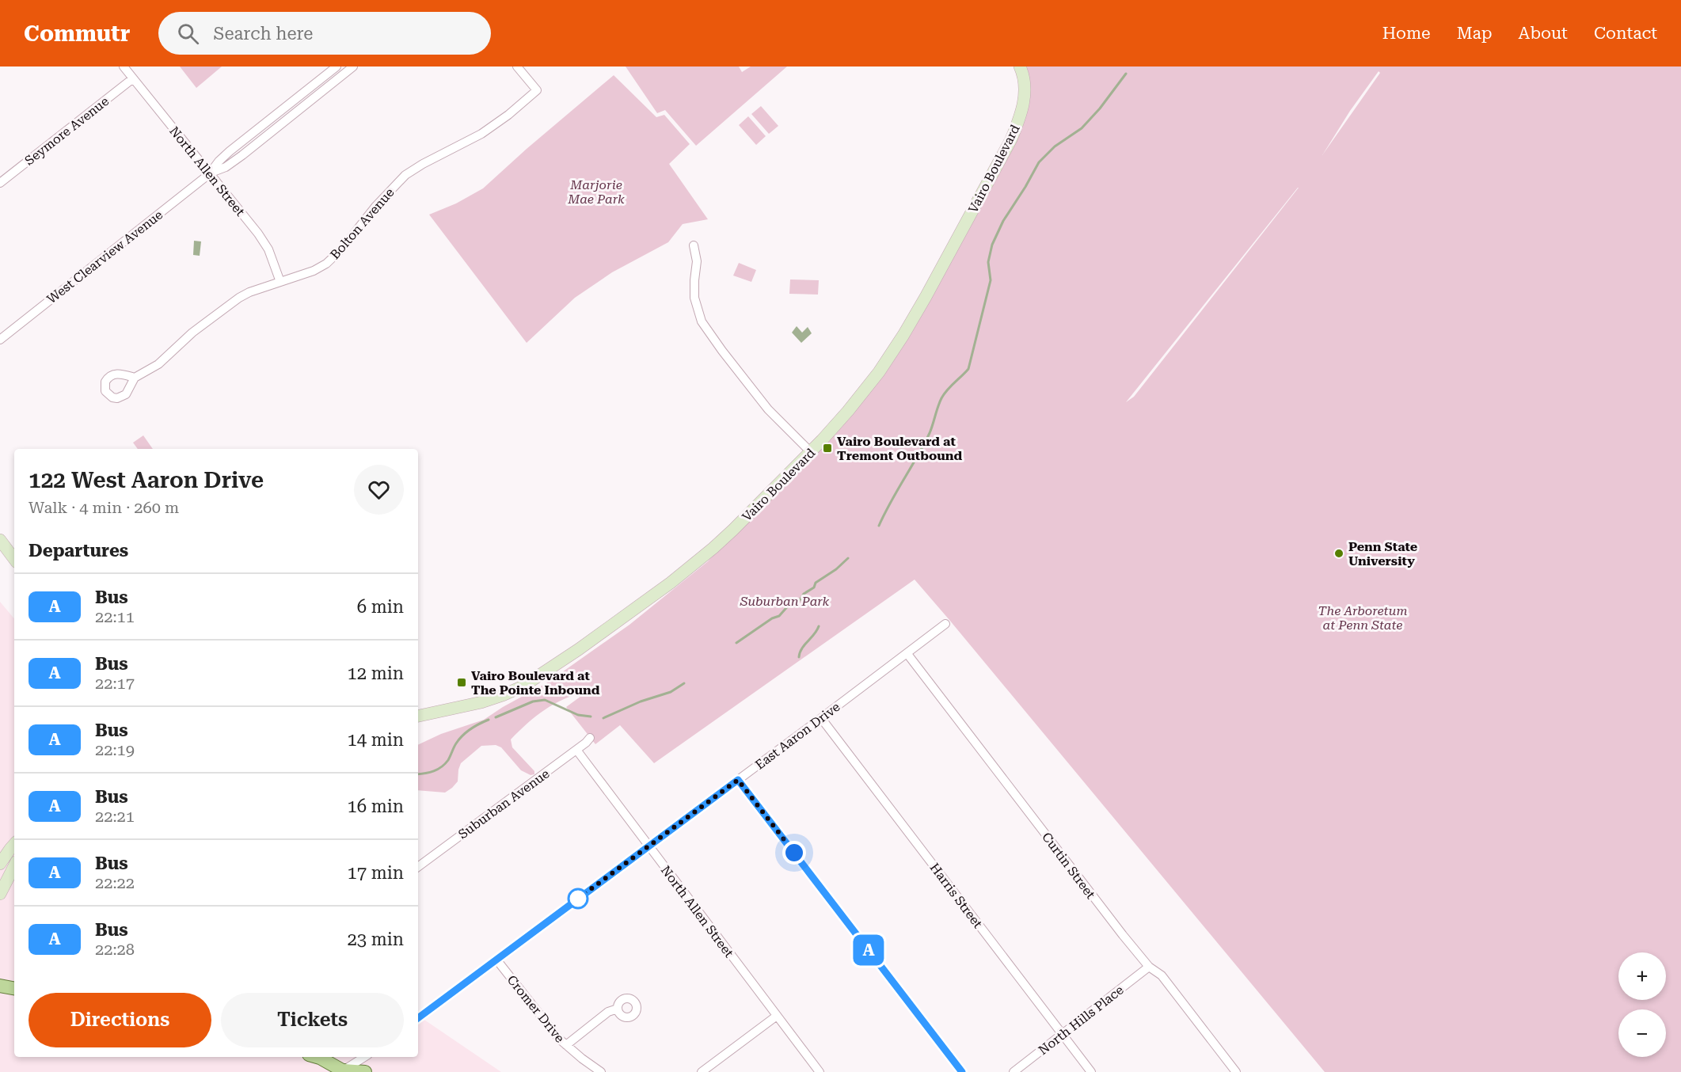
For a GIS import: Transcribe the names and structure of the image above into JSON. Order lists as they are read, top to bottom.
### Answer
{
  "streets": {
    "street": [
      "Seymore Avenue",
      "Vairo Boulevard",
      "North Allen Street",
      "Bolton Avenue",
      "West Clearview Avenue",
      "East Aaron Drive",
      "Suburban Avenue",
      "Curtin Street",
      "Harris Street",
      "Cromer Drive",
      "North Hills Place"
    ]
  },
  "crossings": [
    ["Seymore Avenue", "North Allen Street"],
    ["North Allen Street", "Bolton Avenue"],
    ["North Allen Street", "West Clearview Avenue"],
    ["North Allen Street", "East Aaron Drive"],
    ["North Allen Street", "Suburban Avenue"],
    ["East Aaron Drive", "Curtin Street"],
    ["East Aaron Drive", "Harris Street"],
    ["East Aaron Drive", "Cromer Drive"],
    ["Curtin Street", "North Hills Place"],
    ["Harris Street", "North Hills Place"]
  ],
  "parks": ["Marjorie Mae Park", "Suburban Park", "The Arboretum at Penn State"],
  "places": {
    "transit": ["Vairo Boulevard at Tremont Outbound", "Vairo Boulevard at The Pointe Inbound"],
    "other": ["Penn State University"]
  },
  "lines": ["bus line A"],
  "page": {
    "header": "Commutr",
    "search": "Search here",
    "nav": [
      "Home",
      "Map",
      "About",
      "Contact"
    ],
    "on_map": "A",
    "heading": [
      ["122 West Aaron Drive", "Walk · 4 min · 260 m"],
      "Departures"
    ],
    "list": [
      {
        "mark": "A",
        "name": "Bus",
        "note": "22:11",
        "value": "6 min"
      },
      {
        "mark": "A",
        "name": "Bus",
        "note": "22:17",
        "value": "12 min"
      },
      {
        "mark": "A",
        "name": "Bus",
        "note": "22:19",
        "value": "14 min"
      },
      {
        "mark": "A",
        "name": "Bus",
        "note": "22:21",
        "value": "16 min"
      },
      {
        "mark": "A",
        "name": "Bus",
        "note": "22:22",
        "value": "17 min"
      },
      {
        "mark": "A",
        "name": "Bus",
        "note": "22:28",
        "value": "23 min"
      }
    ],
    "map_buttons": ["+", "−"],
    "buttons": ["Directions", "Tickets"]
  }
}
